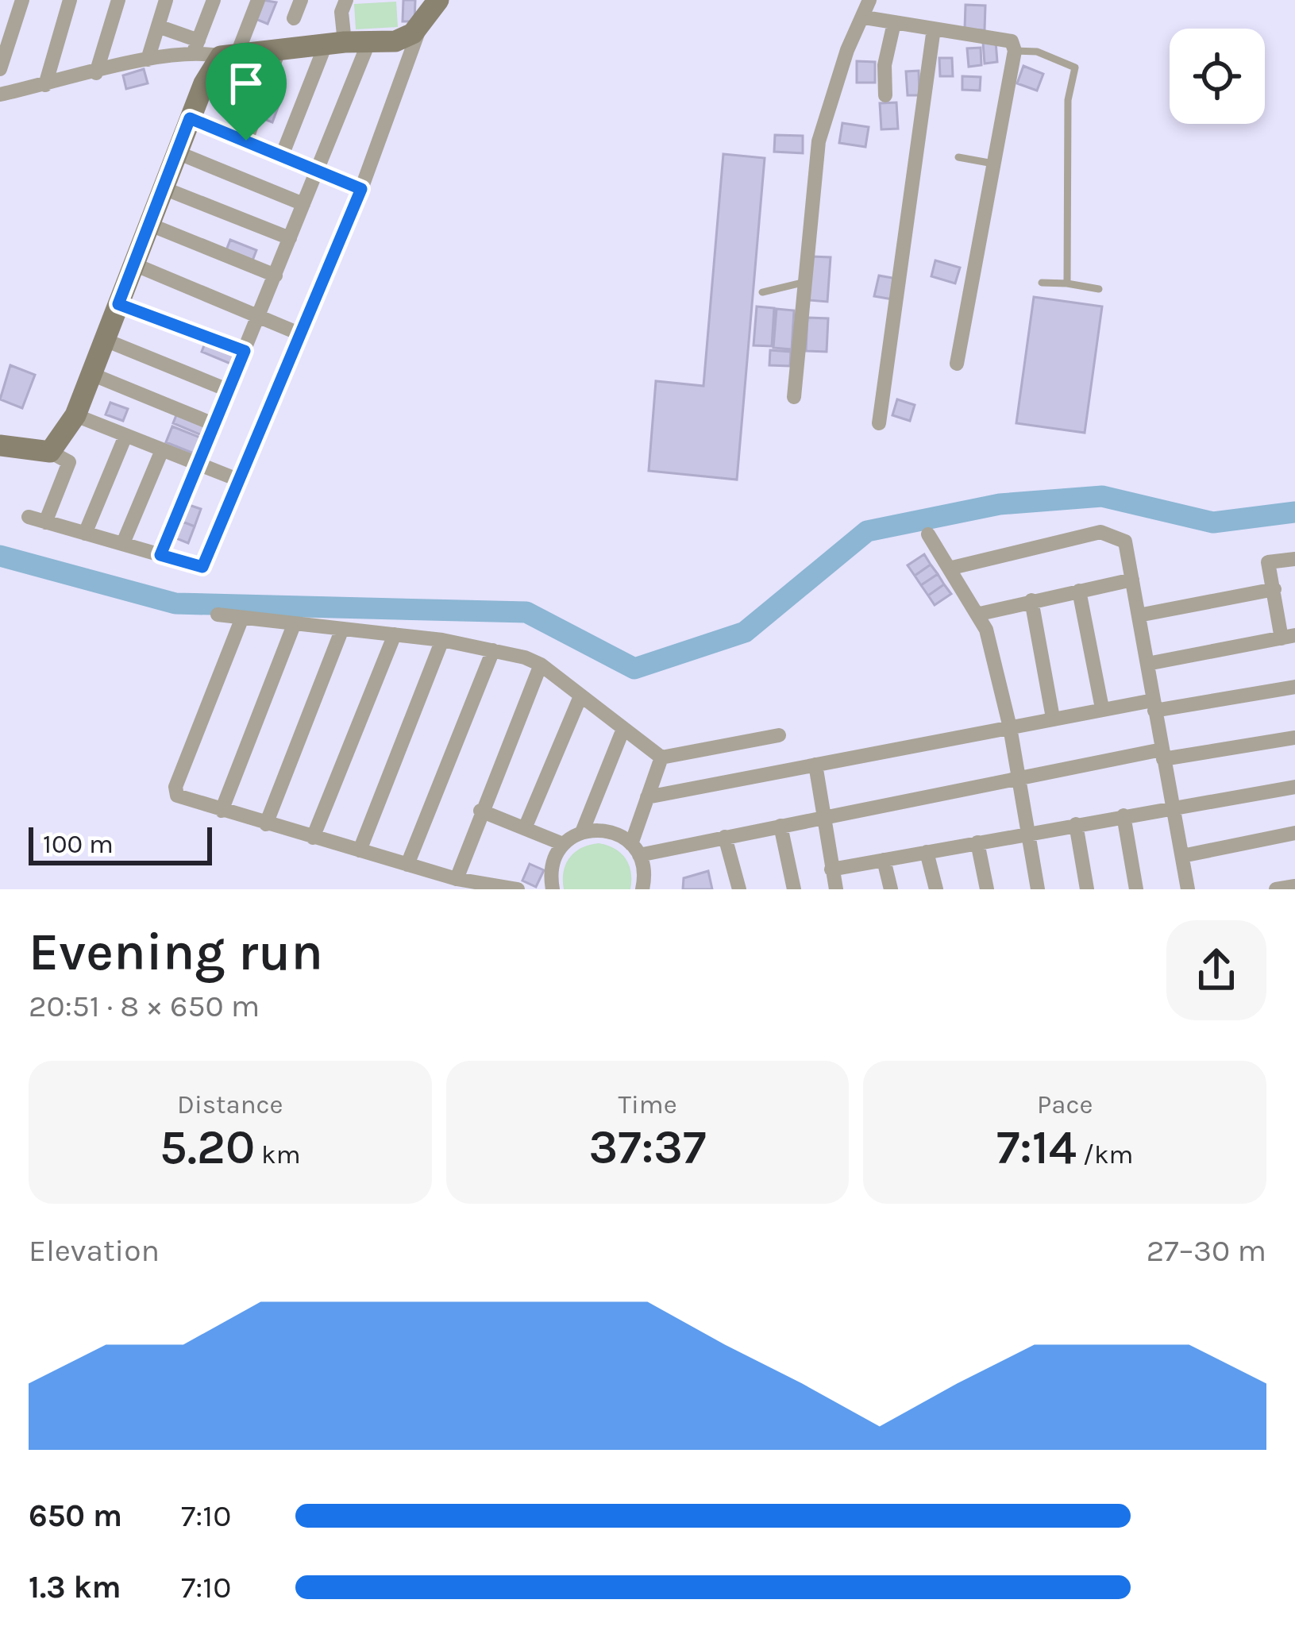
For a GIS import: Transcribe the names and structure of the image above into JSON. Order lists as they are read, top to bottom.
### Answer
{
  "scale_bar": "100 m",
  "page": {
    "scale": "100 m",
    "heading": ["Evening run", "20:51 · 8 × 650 m"],
    "stats": [
      ["Distance", "5.20 km"],
      ["Time", "37:37"],
      ["Pace", "7:14 /km"]
    ],
    "chart": ["Elevation", "27–30 m"],
    "list": [
      {
        "name": "650 m",
        "note": "7:10"
      },
      {
        "name": "1.3 km",
        "note": "7:10"
      }
    ]
  }
}
